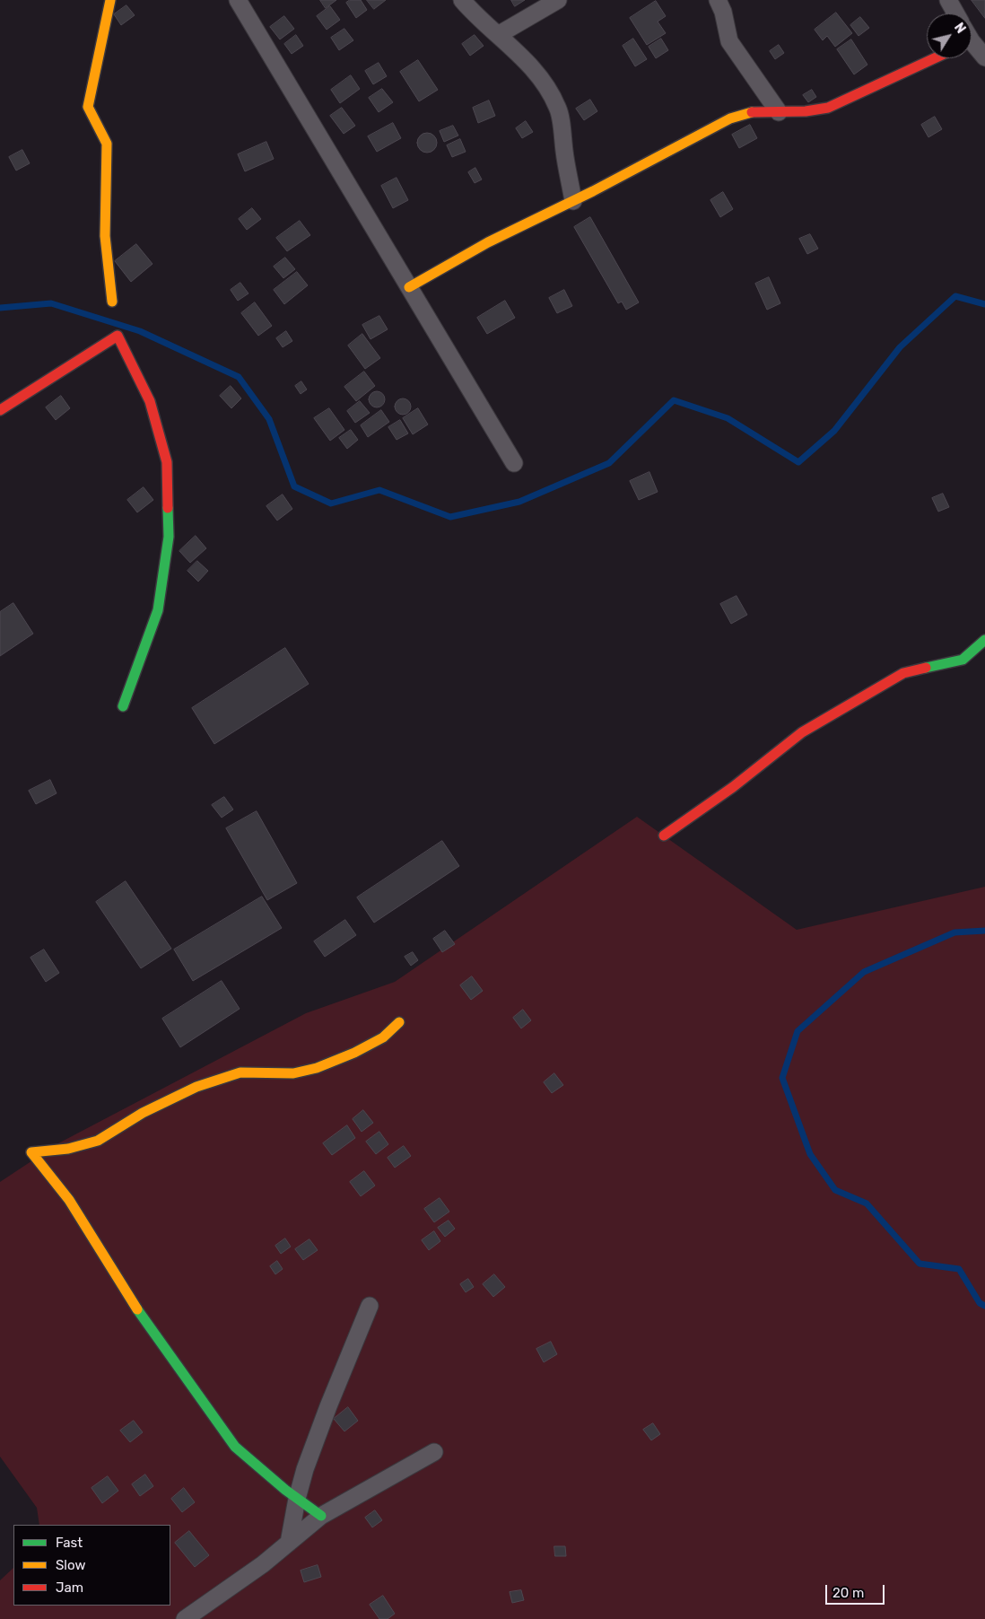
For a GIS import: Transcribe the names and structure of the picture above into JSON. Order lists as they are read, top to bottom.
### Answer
{
  "legend": ["Fast", "Slow", "Jam"],
  "scale_bar": "20 m",
  "north": "top right"
}
